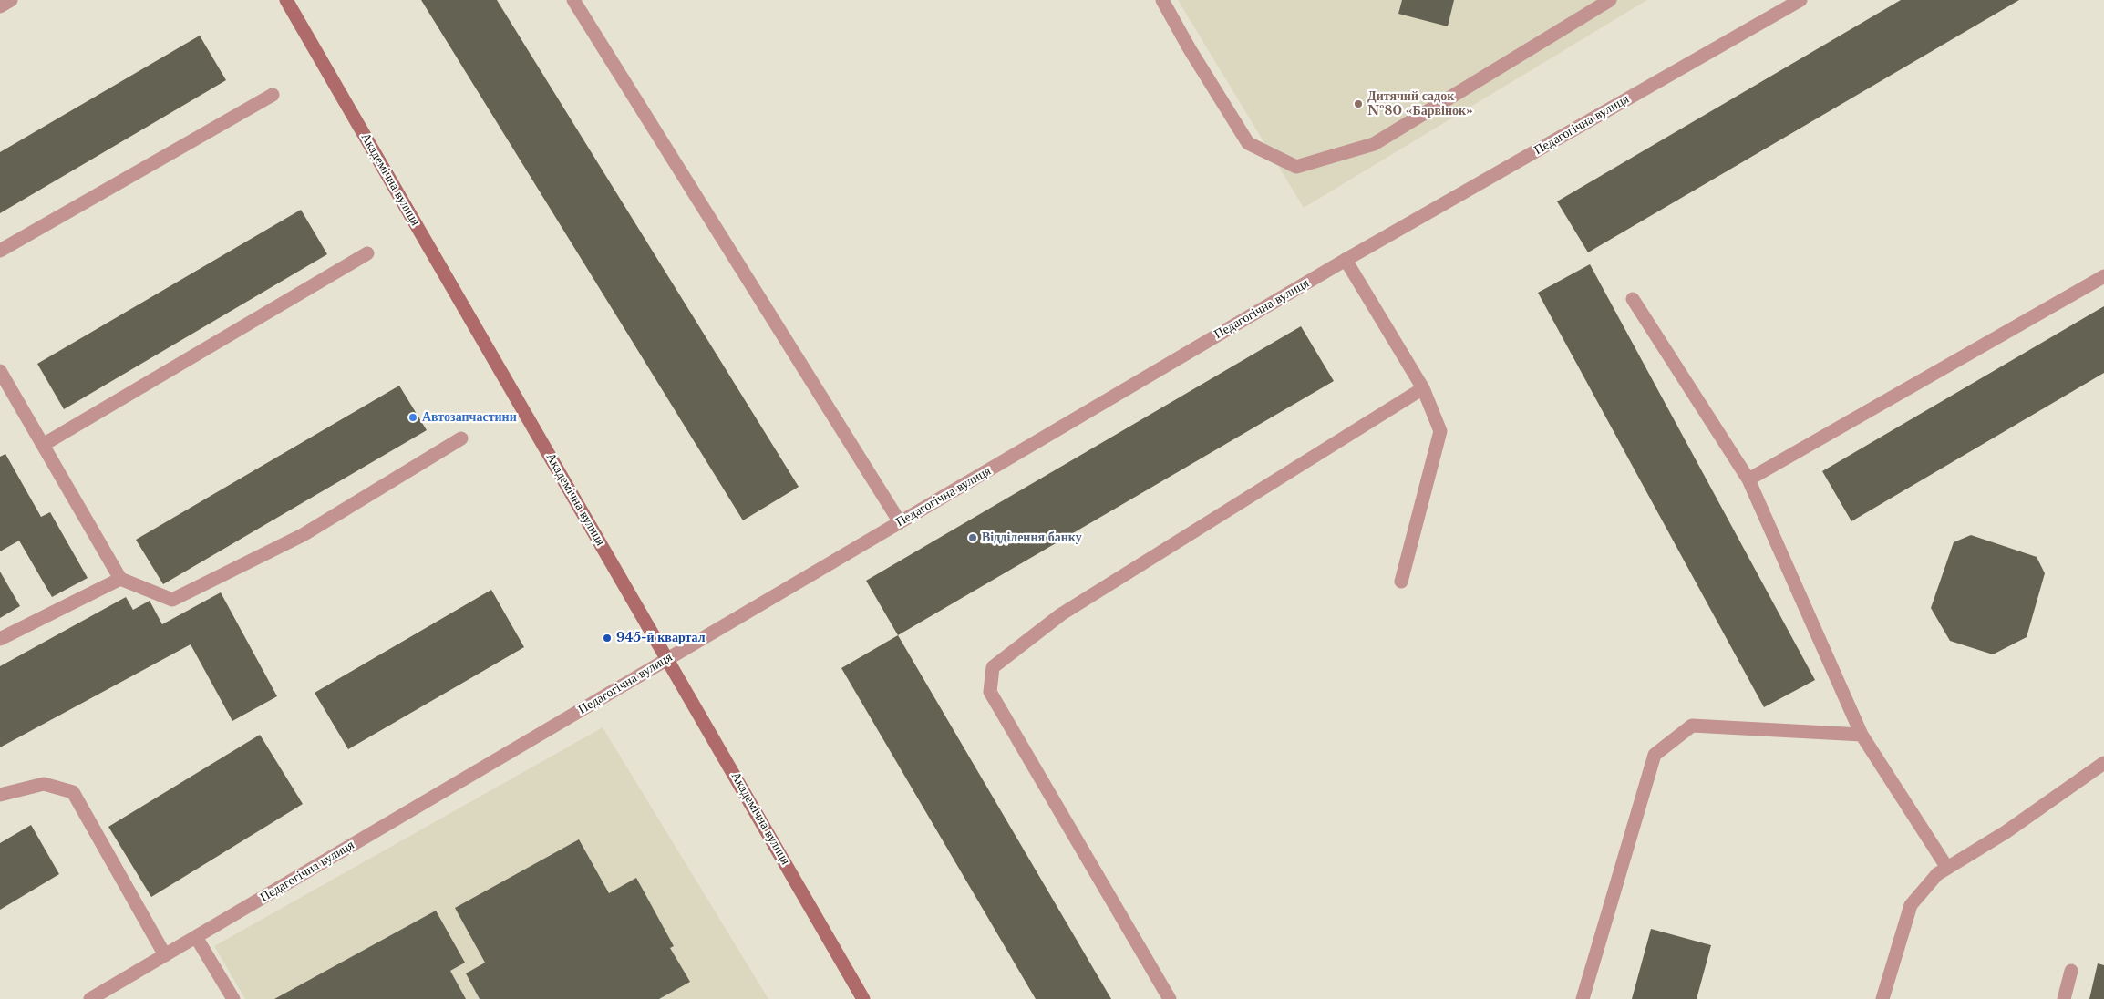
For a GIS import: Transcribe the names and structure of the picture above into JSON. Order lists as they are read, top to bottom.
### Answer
{
  "streets": {
    "main road": ["Академічна вулиця"],
    "street": ["Педагогічна вулиця"]
  },
  "crossings": [
    ["Педагогічна вулиця", "Академічна вулиця"]
  ],
  "places": [
    "Дитячий садок №80 «Барвінок»",
    "Автозапчастини",
    "Відділення банку",
    "945-й квартал"
  ]
}
